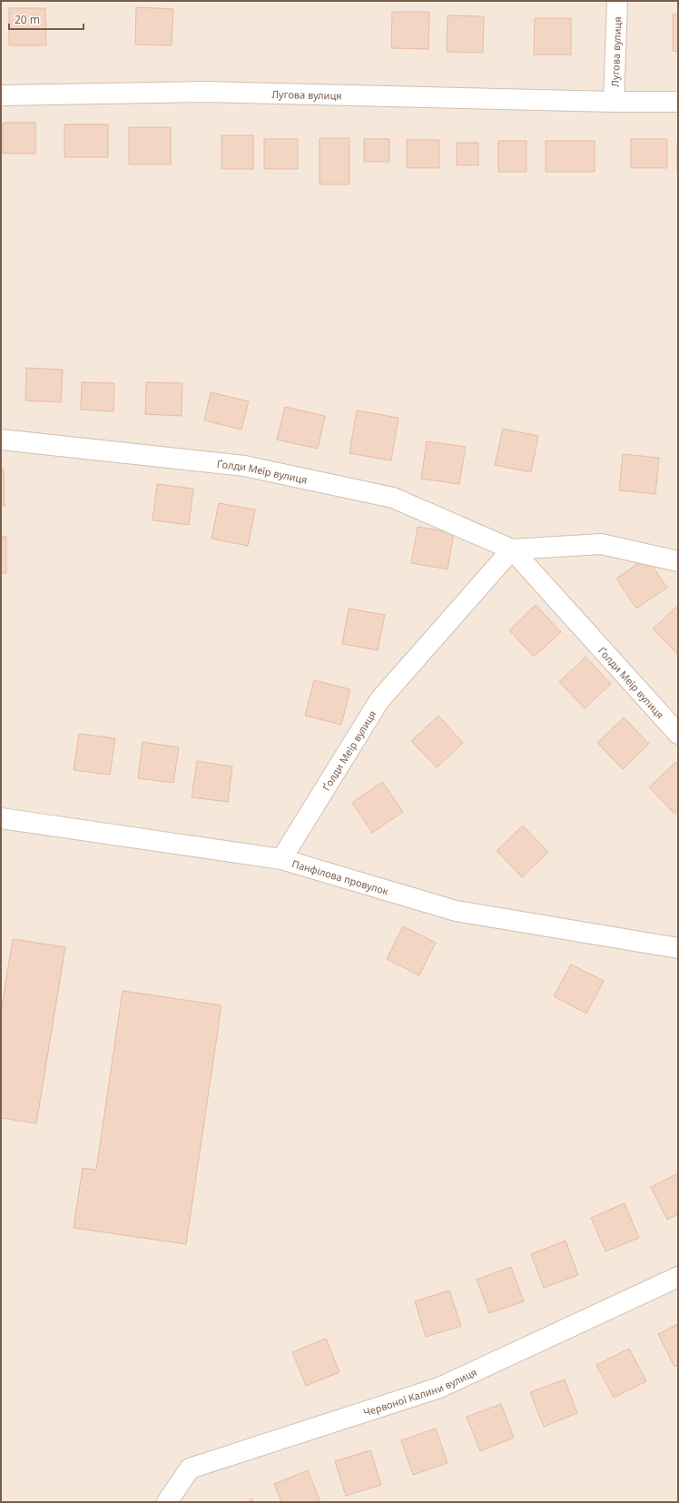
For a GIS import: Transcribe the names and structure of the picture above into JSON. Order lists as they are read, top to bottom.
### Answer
{
  "streets": {
    "street": [
      "Лугова вулиця",
      "Ґолди Меїр вулиця",
      "Панфілова провулок",
      "Червоної Калини вулиця"
    ]
  },
  "crossings": [
    ["Ґолди Меїр вулиця", "Панфілова провулок"]
  ],
  "scale_bar": "20 m"
}
